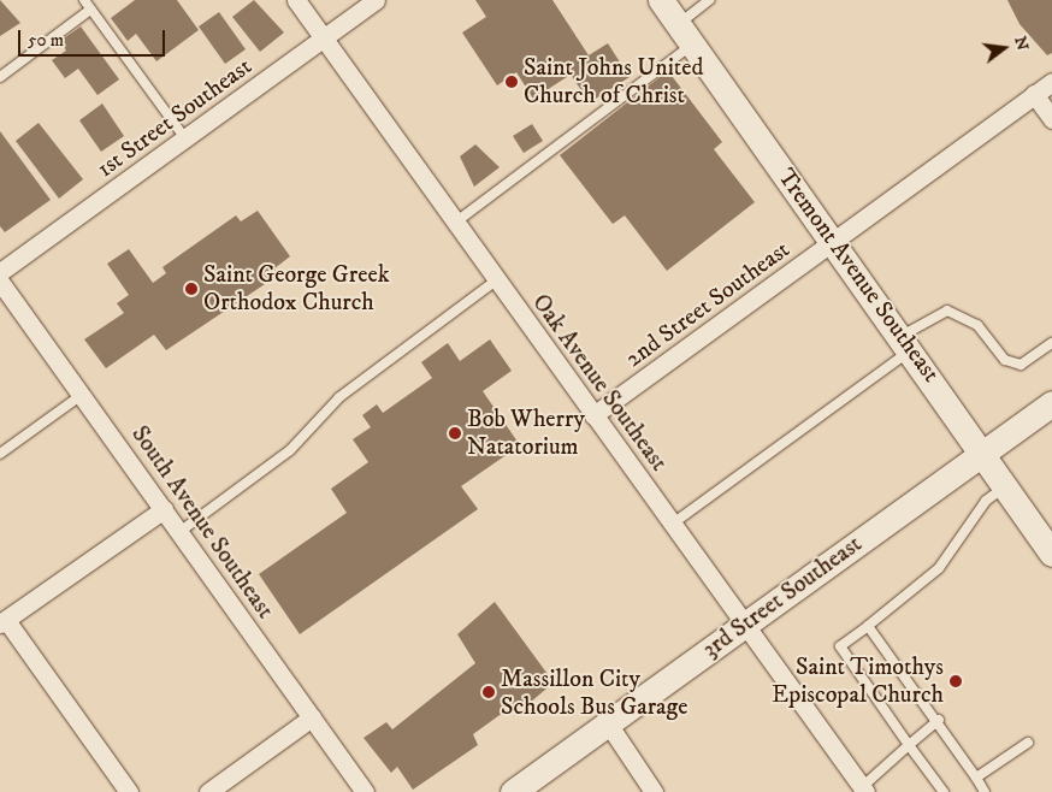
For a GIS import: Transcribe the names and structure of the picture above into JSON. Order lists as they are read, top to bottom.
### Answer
{
  "streets": {
    "street": [
      "1st Street Southeast",
      "Tremont Avenue Southeast",
      "2nd Street Southeast",
      "Oak Avenue Southeast",
      "South Avenue Southeast",
      "3rd Street Southeast"
    ]
  },
  "crossings": [
    ["1st Street Southeast", "Oak Avenue Southeast"],
    ["Tremont Avenue Southeast", "2nd Street Southeast"],
    ["Tremont Avenue Southeast", "3rd Street Southeast"],
    ["2nd Street Southeast", "Oak Avenue Southeast"],
    ["Oak Avenue Southeast", "3rd Street Southeast"]
  ],
  "places": [
    "Saint Johns United Church of Christ",
    "Saint George Greek Orthodox Church",
    "Bob Wherry Natatorium",
    "Saint Timothys Episcopal Church",
    "Massillon City Schools Bus Garage"
  ],
  "scale_bar": "50 m",
  "north": "right"
}
